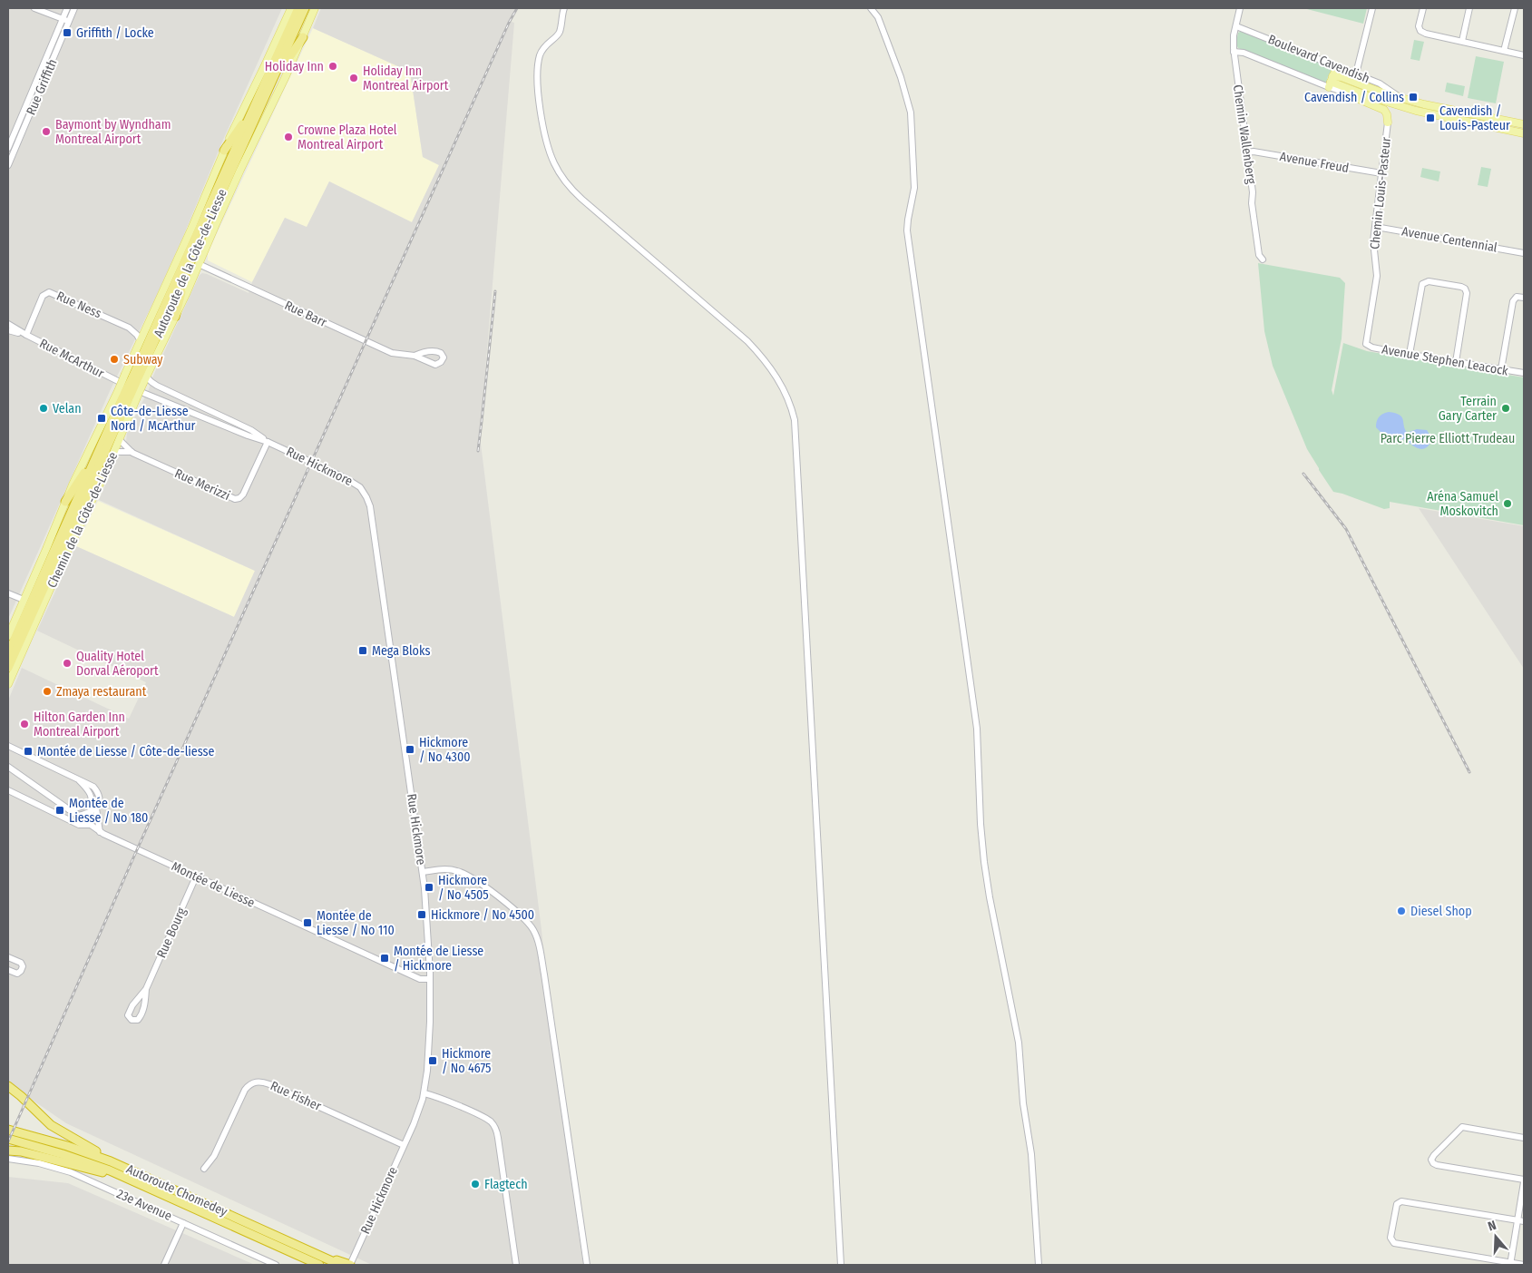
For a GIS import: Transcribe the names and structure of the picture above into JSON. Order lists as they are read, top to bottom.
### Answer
{
  "streets": {
    "highway": ["Autoroute de la Côte-de-Liesse", "Autoroute Chomedey"],
    "main road": ["Boulevard Cavendish", "Chemin de la Côte-de-Liesse"],
    "street": [
      "Rue Griffith",
      "Chemin Wallenberg",
      "Avenue Freud",
      "Chemin Louis-Pasteur",
      "Avenue Centennial",
      "Rue Ness",
      "Rue Barr",
      "Rue McArthur",
      "Avenue Stephen Leacock",
      "Rue Hickmore",
      "Rue Merizzi",
      "Montée de Liesse",
      "Rue Bourg",
      "Rue Fisher",
      "23e Avenue"
    ]
  },
  "crossings": [
    ["Boulevard Cavendish", "Chemin Wallenberg"],
    ["Chemin Wallenberg", "Avenue Freud"],
    ["Avenue Freud", "Chemin Louis-Pasteur"],
    ["Chemin Louis-Pasteur", "Avenue Centennial"],
    ["Chemin Louis-Pasteur", "Avenue Stephen Leacock"],
    ["Autoroute de la Côte-de-Liesse", "Chemin de la Côte-de-Liesse"],
    ["Rue Ness", "Rue McArthur"],
    ["Rue Ness", "Chemin de la Côte-de-Liesse"],
    ["Rue Barr", "Chemin de la Côte-de-Liesse"],
    ["Rue Hickmore", "Rue Merizzi"],
    ["Rue Hickmore", "Montée de Liesse"],
    ["Rue Hickmore", "Rue Fisher"],
    ["Rue Merizzi", "Chemin de la Côte-de-Liesse"],
    ["Montée de Liesse", "Rue Bourg"]
  ],
  "parks": ["Parc Pierre Elliott Trudeau"],
  "places": {
    "transit": [
      "Griffith / Locke",
      "Cavendish / Collins",
      "Cavendish / Louis-Pasteur",
      "Côte-de-Liesse Nord / McArthur",
      "Mega Bloks",
      "Hickmore / No 4300",
      "Montée de Liesse / Côte-de-liesse",
      "Montée de Liesse / No 180",
      "Hickmore / No 4505",
      "Hickmore / No 4500",
      "Montée de Liesse / No 110",
      "Montée de Liesse / Hickmore",
      "Hickmore / No 4675"
    ],
    "other": [
      "Holiday Inn",
      "Holiday Inn Montreal Airport",
      "Baymont by Wyndham Montreal Airport",
      "Crowne Plaza Hotel Montreal Airport",
      "Subway",
      "Velan",
      "Terrain Gary Carter",
      "Aréna Samuel Moskovitch",
      "Quality Hotel Dorval Aéroport",
      "Zmaya restaurant",
      "Hilton Garden Inn Montreal Airport",
      "Diesel Shop",
      "Flagtech"
    ]
  },
  "north": "top"
}
